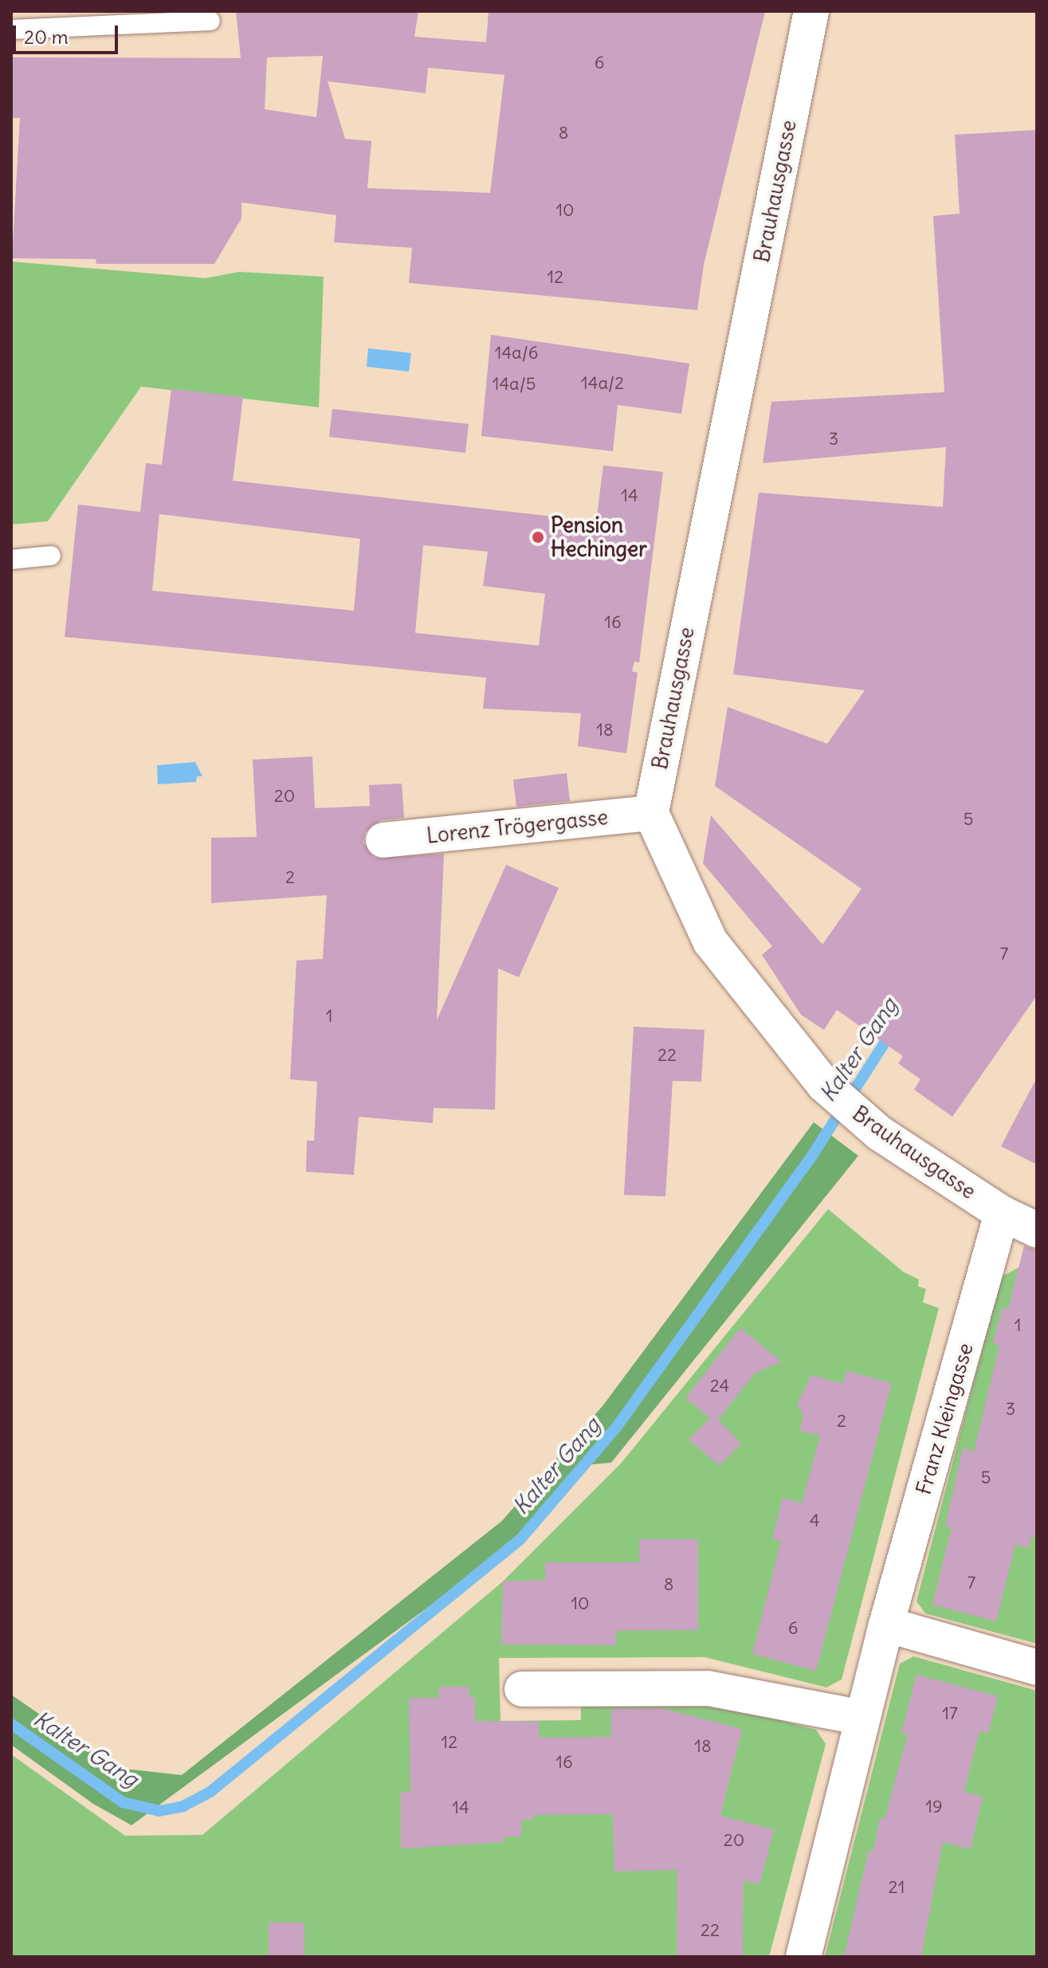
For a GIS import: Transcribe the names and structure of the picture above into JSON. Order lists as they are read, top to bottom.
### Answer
{
  "streets": {
    "street": ["Brauhausgasse", "Lorenz Trögergasse", "Franz Kleingasse"]
  },
  "crossings": [
    ["Brauhausgasse", "Lorenz Trögergasse"],
    ["Brauhausgasse", "Franz Kleingasse"]
  ],
  "water": ["Kalter Gang"],
  "places": ["Pension Hechinger"],
  "house_numbers": [
    "6",
    "8",
    "10",
    "12",
    "14a/6",
    "14a/2",
    "14a/5",
    "3",
    "14",
    "16",
    "18",
    "20",
    "5",
    "2",
    "7",
    "1",
    "22",
    "1",
    "24",
    "3",
    "2",
    "5",
    "4",
    "7",
    "8",
    "10",
    "6",
    "17",
    "12",
    "18",
    "16",
    "19",
    "14",
    "20",
    "21",
    "22"
  ],
  "scale_bar": "20 m"
}
